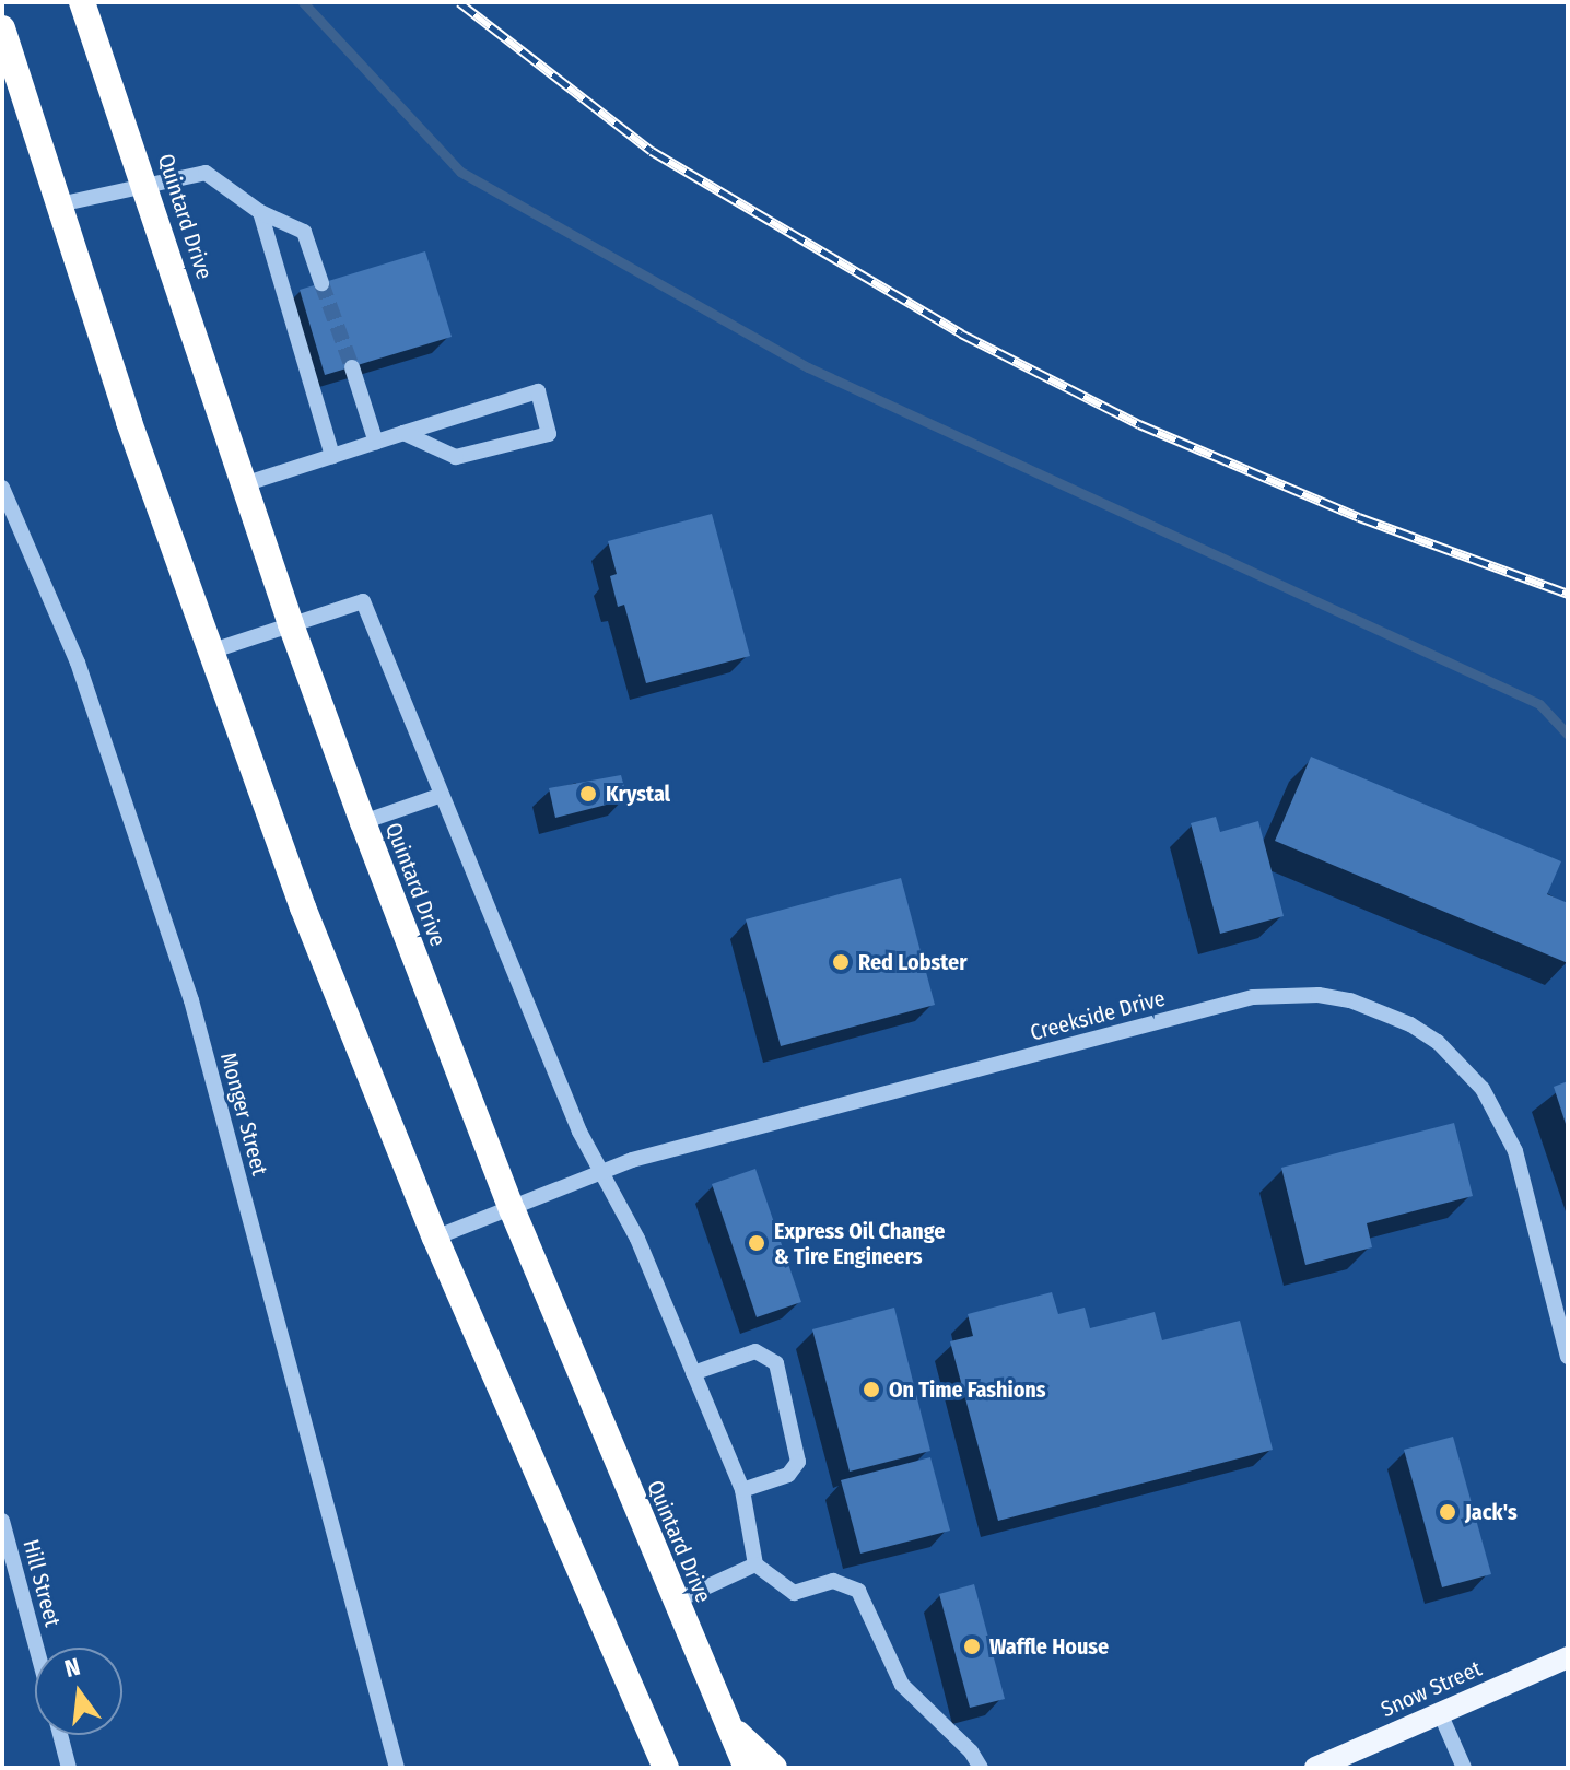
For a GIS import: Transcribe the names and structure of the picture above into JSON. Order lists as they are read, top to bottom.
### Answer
{
  "streets": {
    "highway": ["Quintard Drive"],
    "main road": ["Snow Street"],
    "street": ["Creekside Drive", "Monger Street", "Hill Street"]
  },
  "crossings": [
    ["Quintard Drive", "Creekside Drive"]
  ],
  "places": [
    "Krystal",
    "Red Lobster",
    "Express Oil Change & Tire Engineers",
    "On Time Fashions",
    "Jack's",
    "Waffle House"
  ],
  "north": "top"
}
